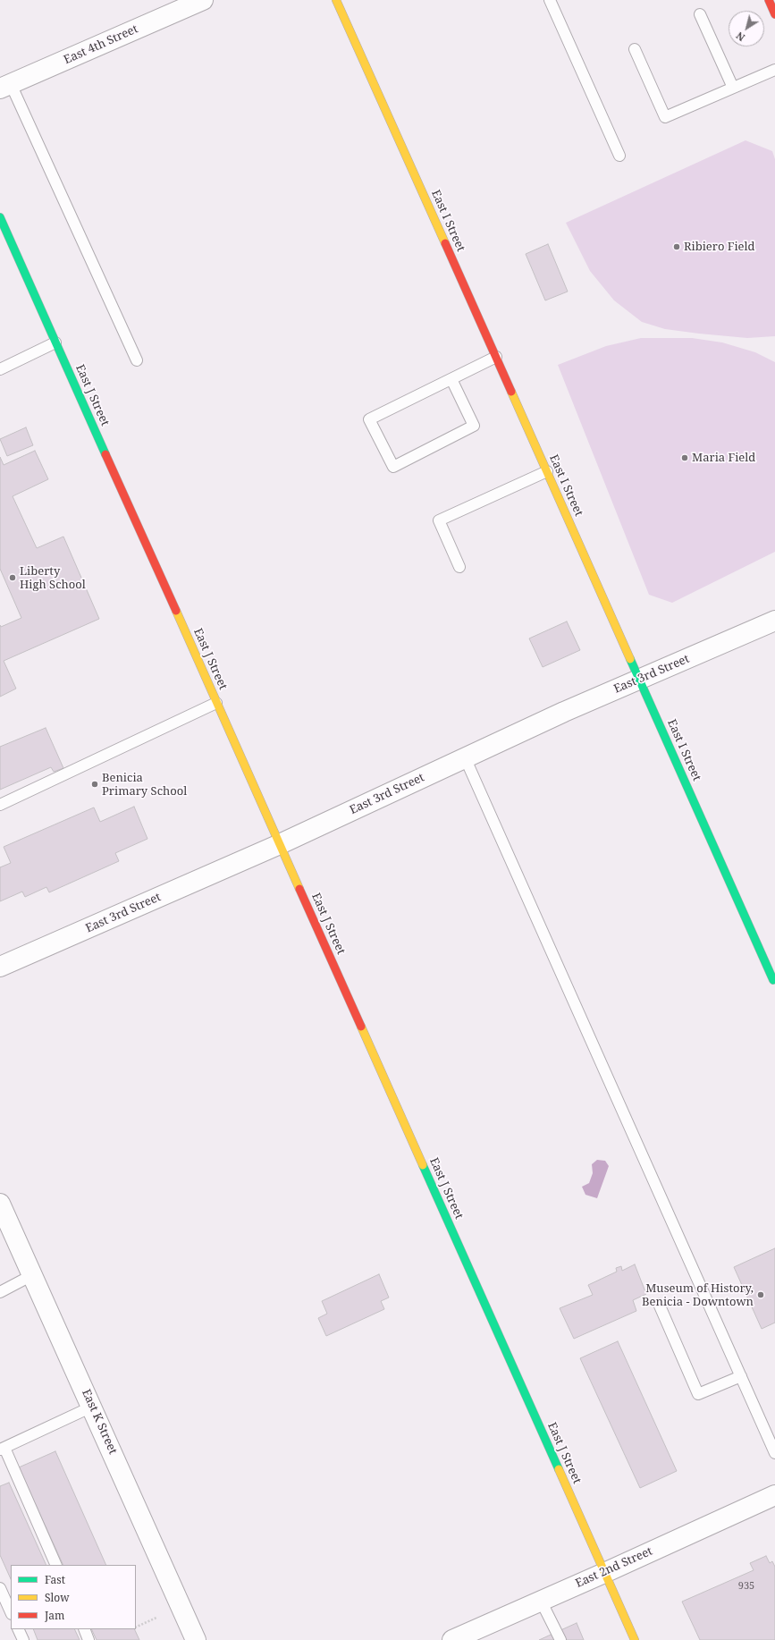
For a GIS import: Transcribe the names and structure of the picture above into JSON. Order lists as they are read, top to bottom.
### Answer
{
  "streets": {
    "street": [
      "East 4th Street",
      "East I Street",
      "East J Street",
      "East 3rd Street",
      "East K Street",
      "East 2nd Street"
    ]
  },
  "crossings": [
    ["East I Street", "East 3rd Street"],
    ["East J Street", "East 3rd Street"],
    ["East J Street", "East 2nd Street"]
  ],
  "places": [
    "Ribiero Field",
    "Maria Field",
    "Liberty High School",
    "Benicia Primary School",
    "Museum of History, Benicia - Downtown"
  ],
  "house_numbers": ["935"],
  "legend": ["Fast", "Slow", "Jam"],
  "north": "bottom left"
}
